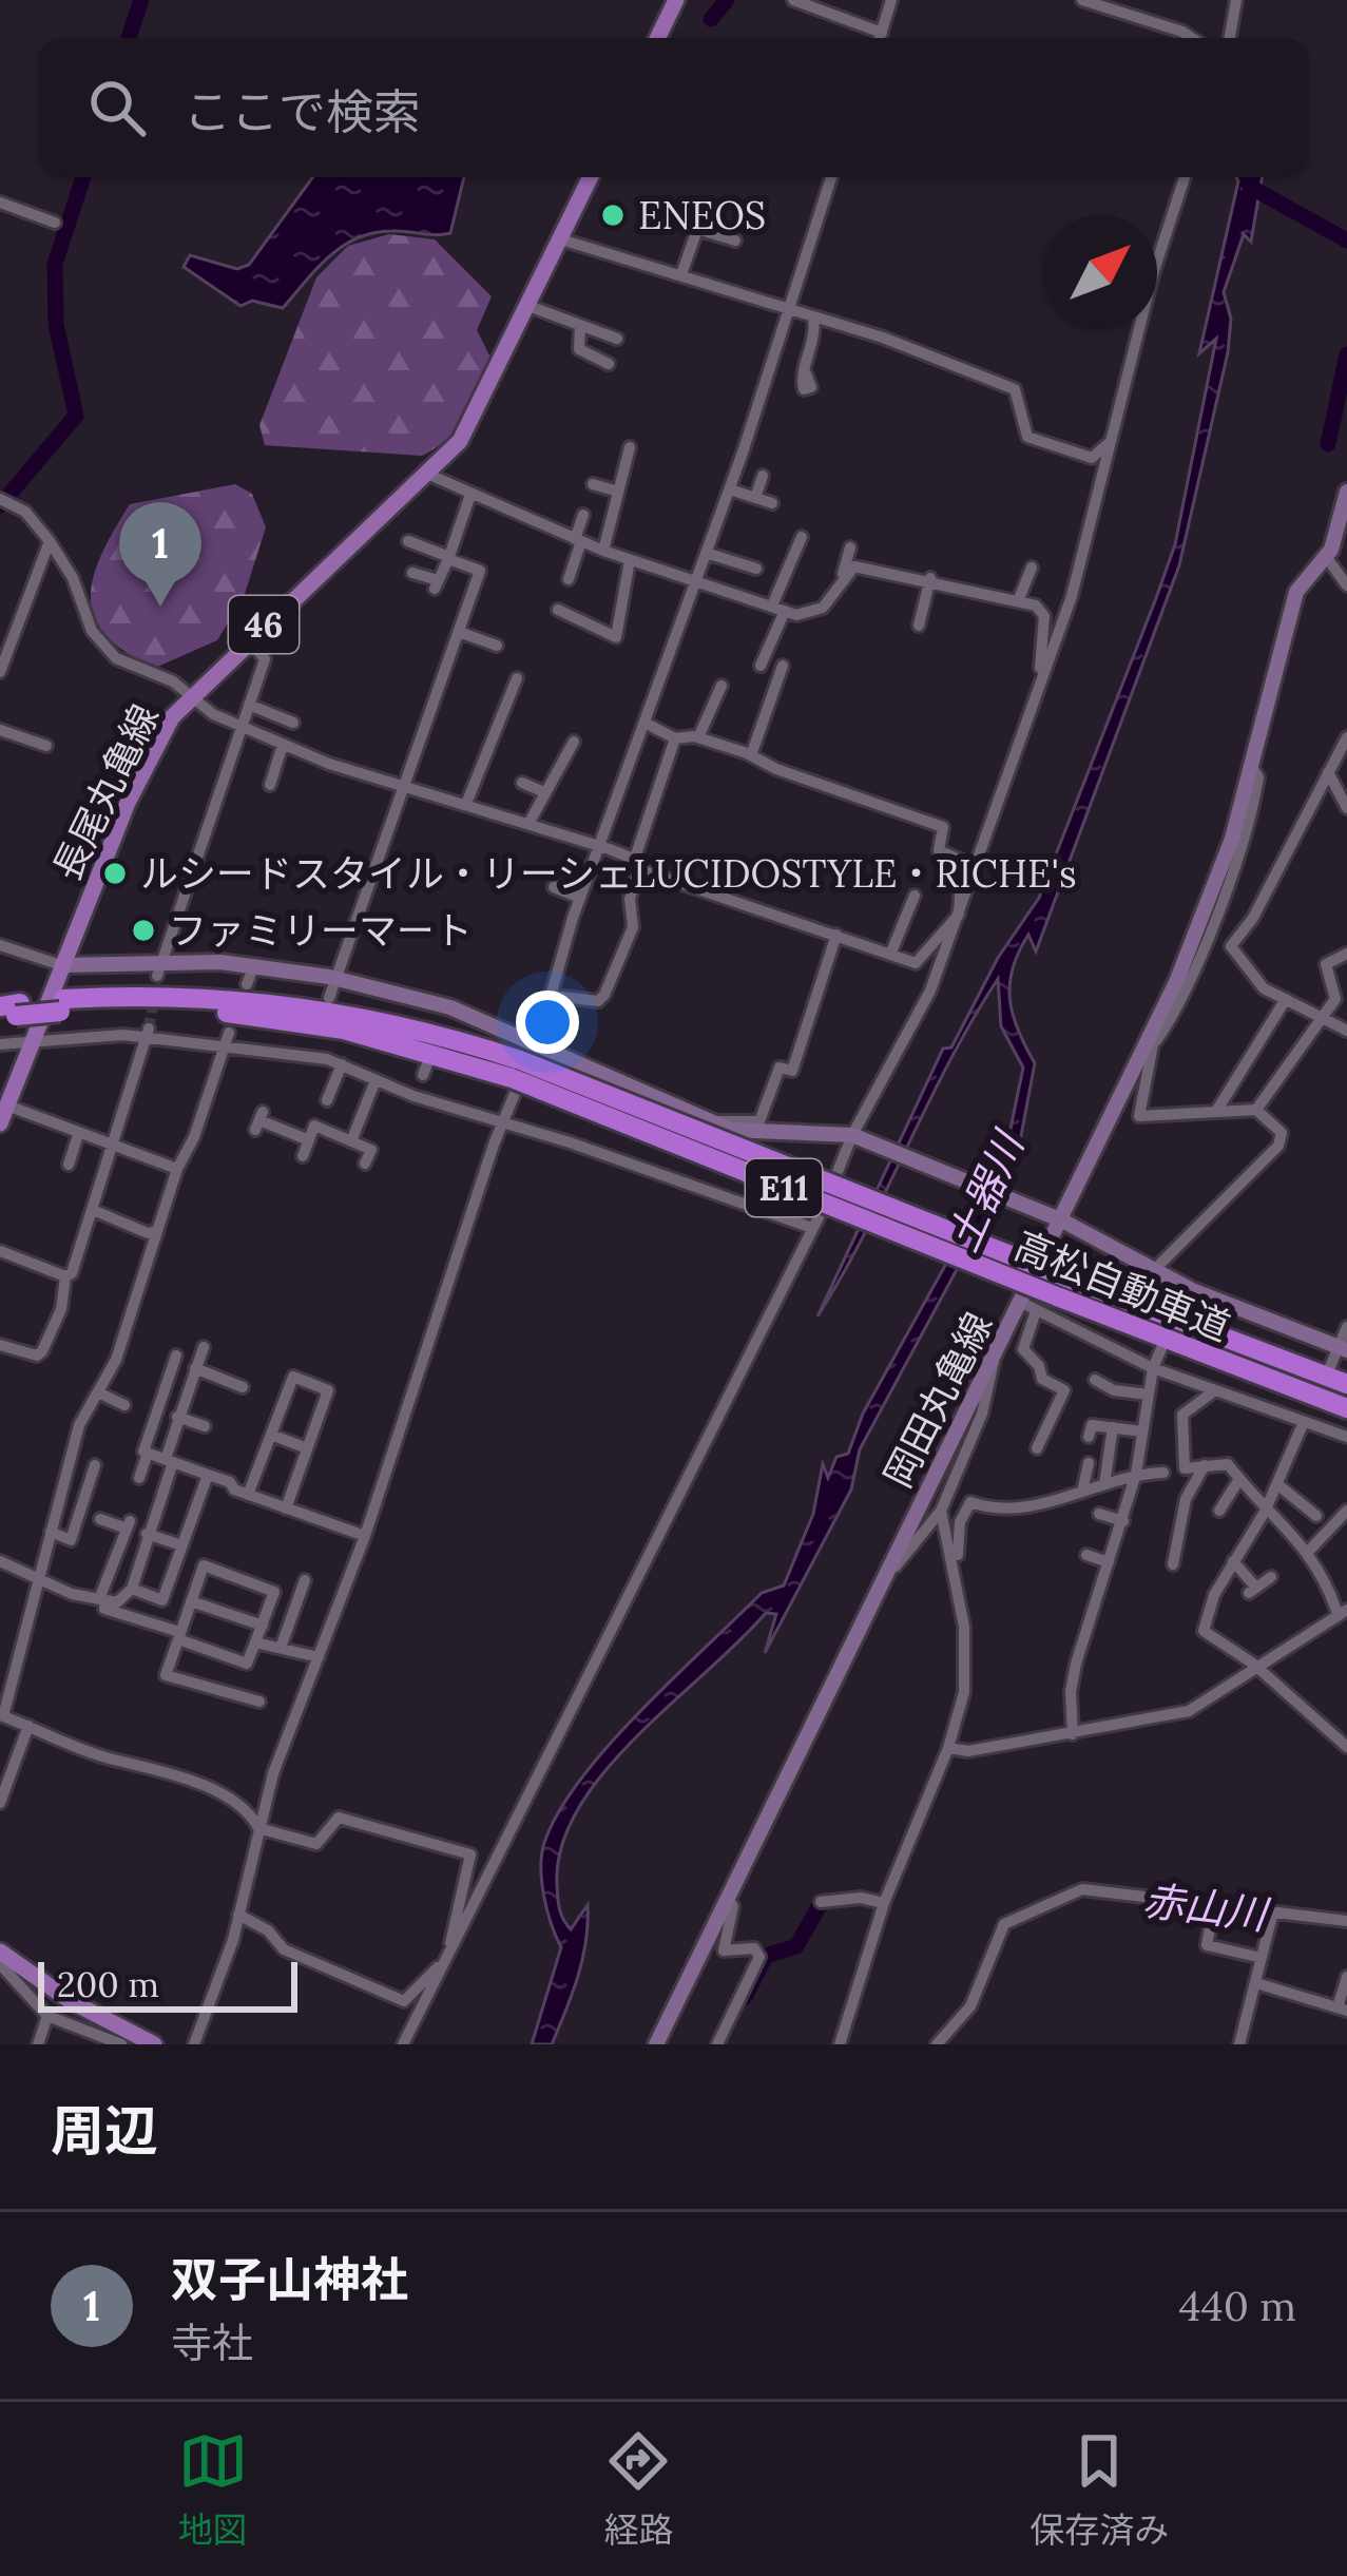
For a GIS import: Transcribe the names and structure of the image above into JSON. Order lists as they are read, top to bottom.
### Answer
{
  "streets": {
    "highway": ["E11", "高松自動車道"],
    "main road": ["46", "長尾丸亀線", "岡田丸亀線"]
  },
  "water": ["土器川", "赤山川"],
  "places": ["ENEOS", "ルシードスタイル・リーシェLUCIDOSTYLE・RICHE's", "ファミリーマート"],
  "scale_bar": "200 m",
  "north": "top right",
  "page": {
    "search": "ここで検索",
    "pins": "1",
    "scale": "200 m",
    "heading": "周辺",
    "list": [
      {
        "mark": "1",
        "name": "双子山神社",
        "note": "寺社",
        "value": "440 m"
      }
    ],
    "nav": ["地図", "経路", "保存済み"]
  }
}
